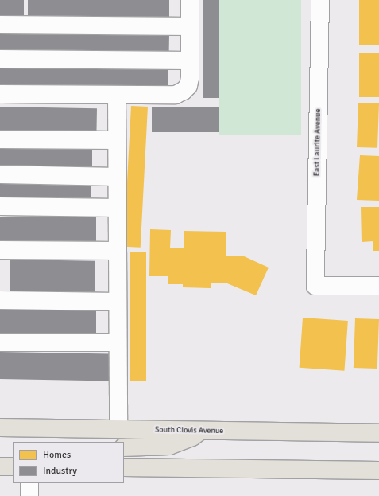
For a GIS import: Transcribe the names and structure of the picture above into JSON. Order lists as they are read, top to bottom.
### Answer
{
  "streets": {
    "main road": ["South Clovis Avenue"],
    "street": ["East Laurite Avenue"]
  },
  "legend": ["Homes", "Industry"]
}
